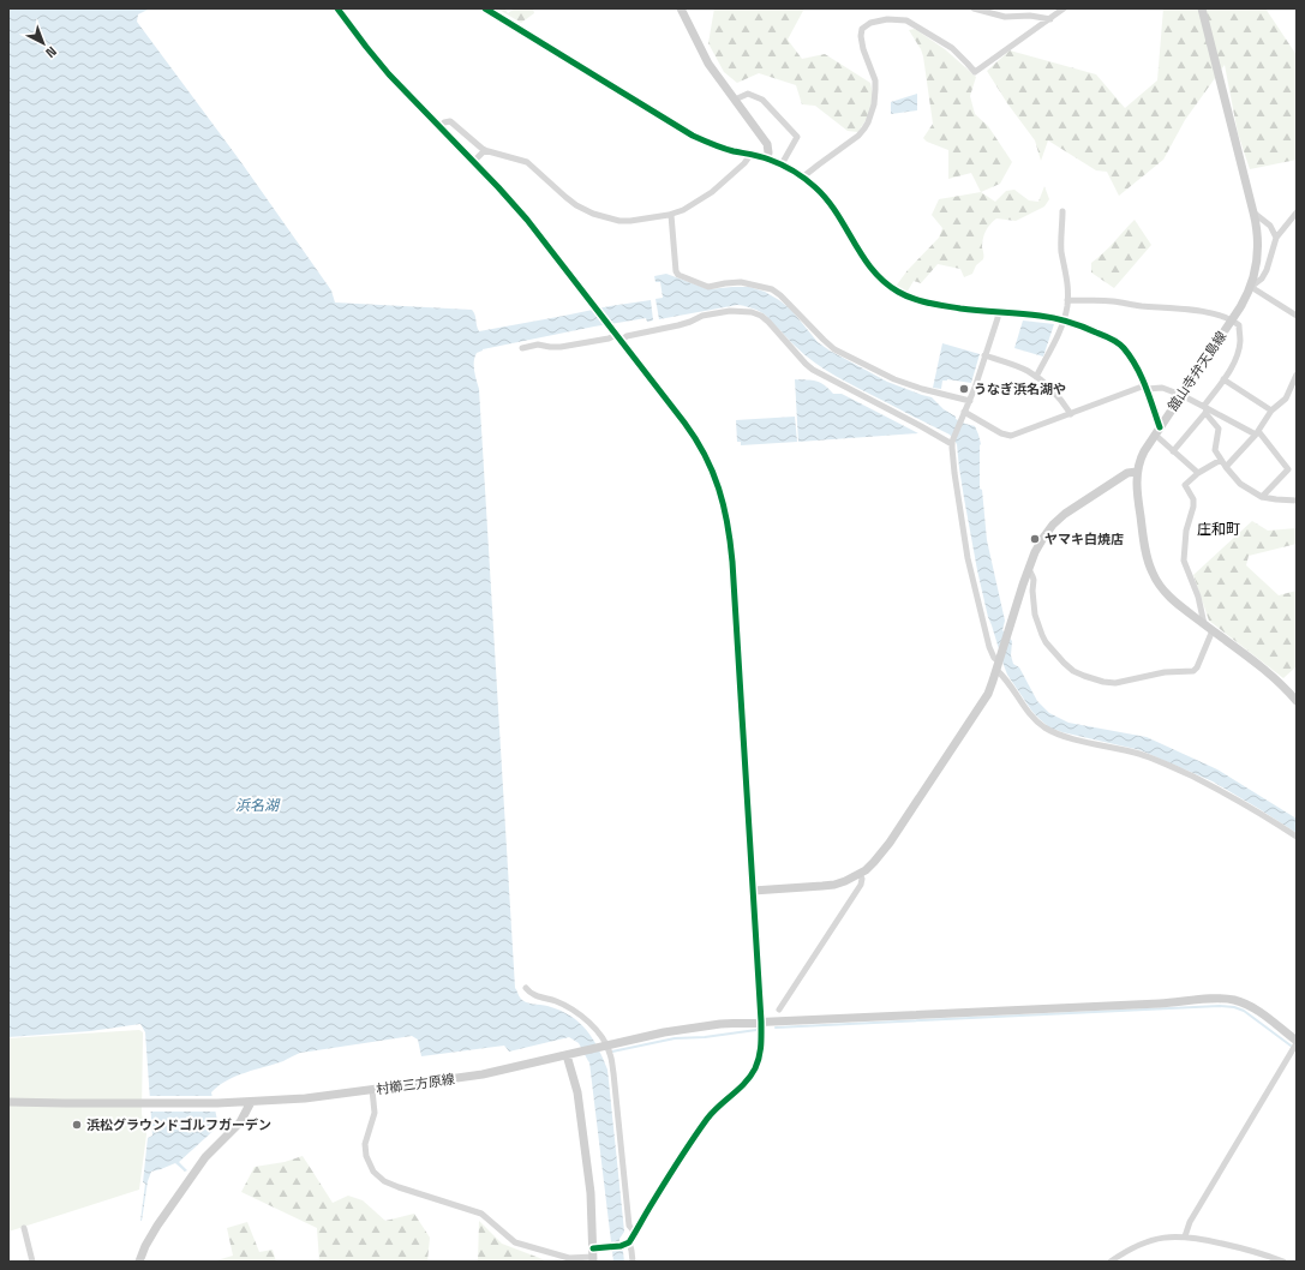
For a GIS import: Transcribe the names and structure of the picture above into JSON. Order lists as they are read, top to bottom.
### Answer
{
  "streets": {
    "street": ["舘山寺弁天島線", "村櫛三方原線"]
  },
  "districts": ["庄和町"],
  "water": ["浜名湖"],
  "places": ["うなぎ浜名湖や", "ヤマキ白焼店", "浜松グラウンドゴルフガーデン"],
  "north": "bottom right"
}
